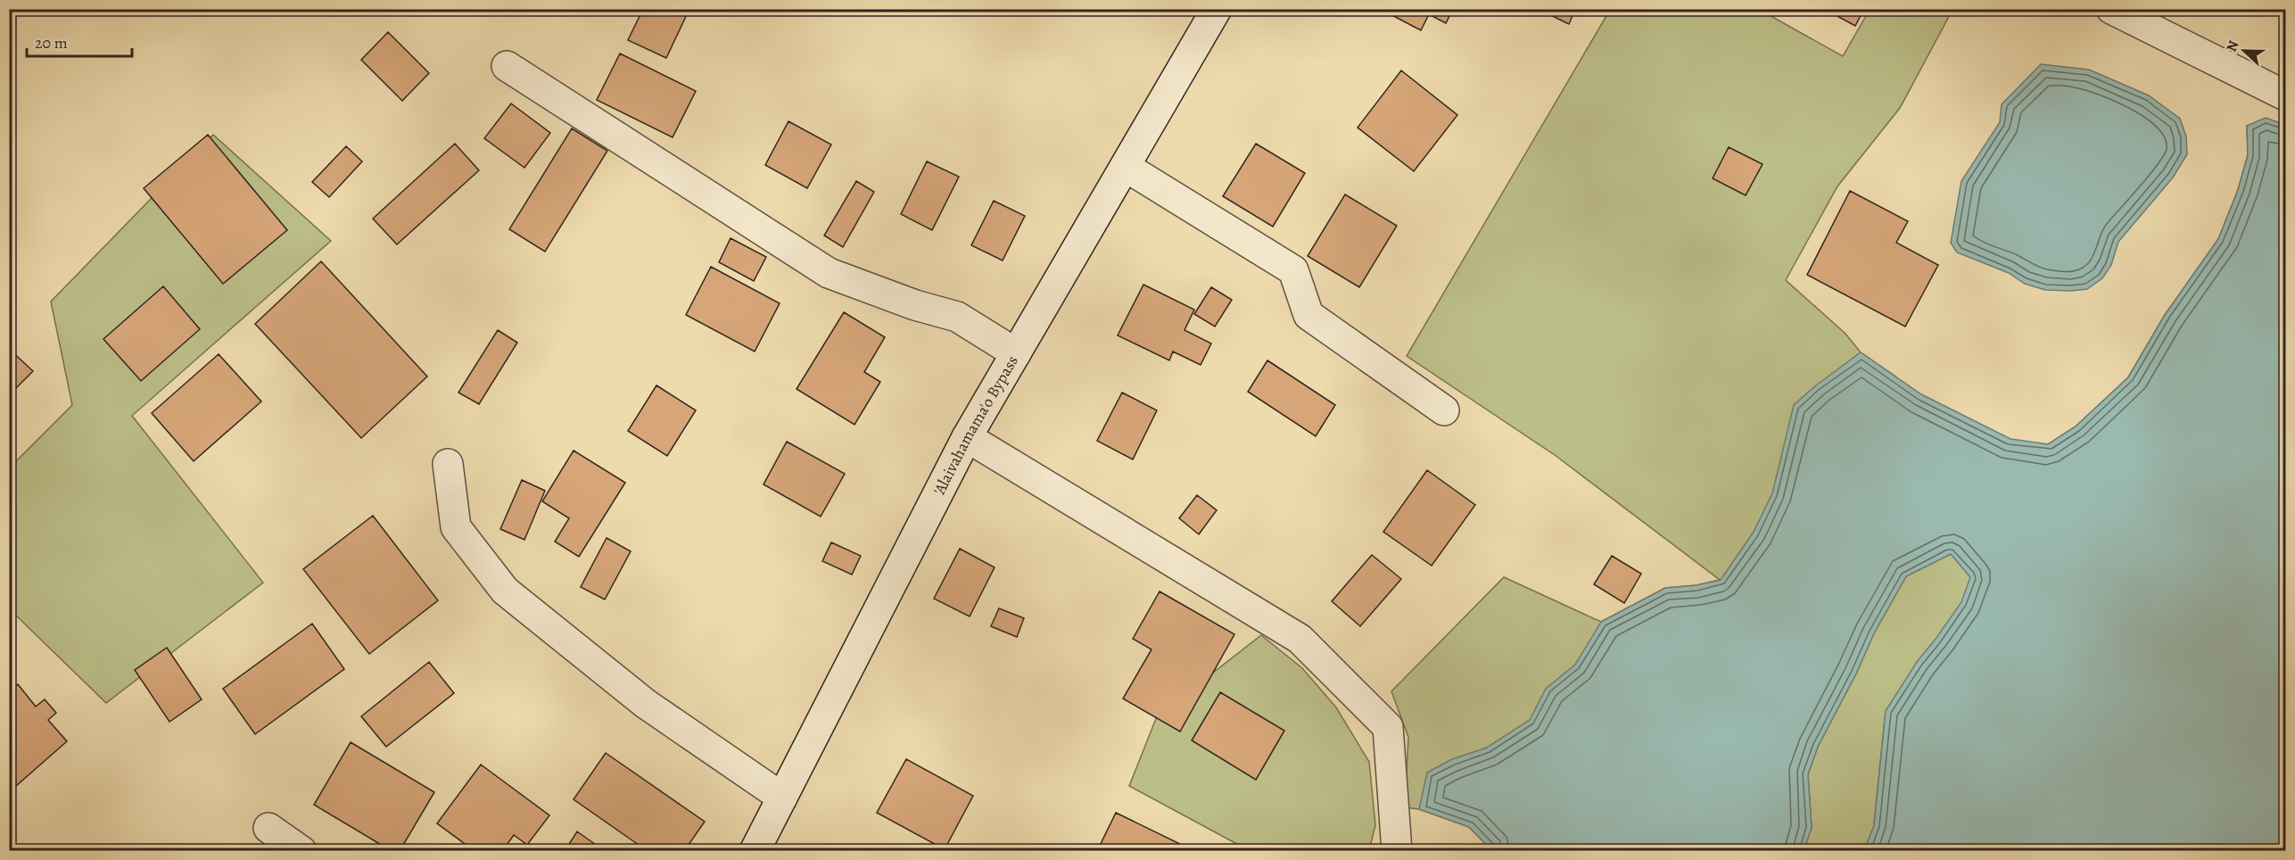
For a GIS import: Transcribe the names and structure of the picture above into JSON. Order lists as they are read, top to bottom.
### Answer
{
  "streets": {
    "street": ["'Alaivahamama'o Bypass"]
  },
  "scale_bar": "20 m",
  "north": "left"
}
